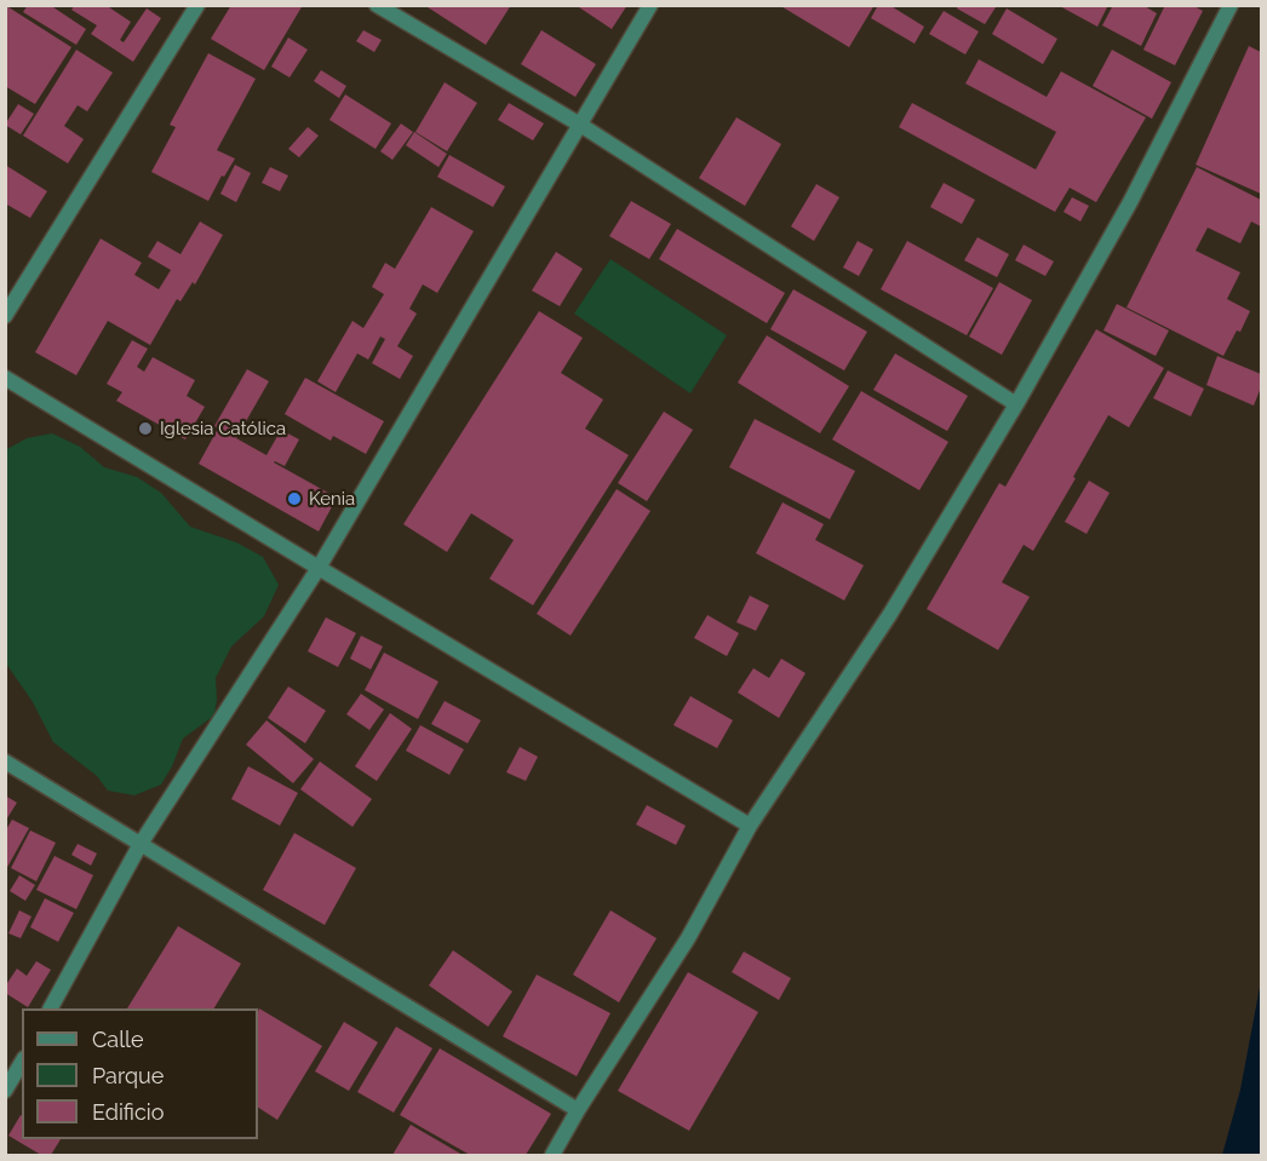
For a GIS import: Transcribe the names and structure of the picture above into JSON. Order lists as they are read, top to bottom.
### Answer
{
  "places": ["Iglesia Católica", "Kenia"],
  "legend": ["Calle", "Parque", "Edificio"]
}
